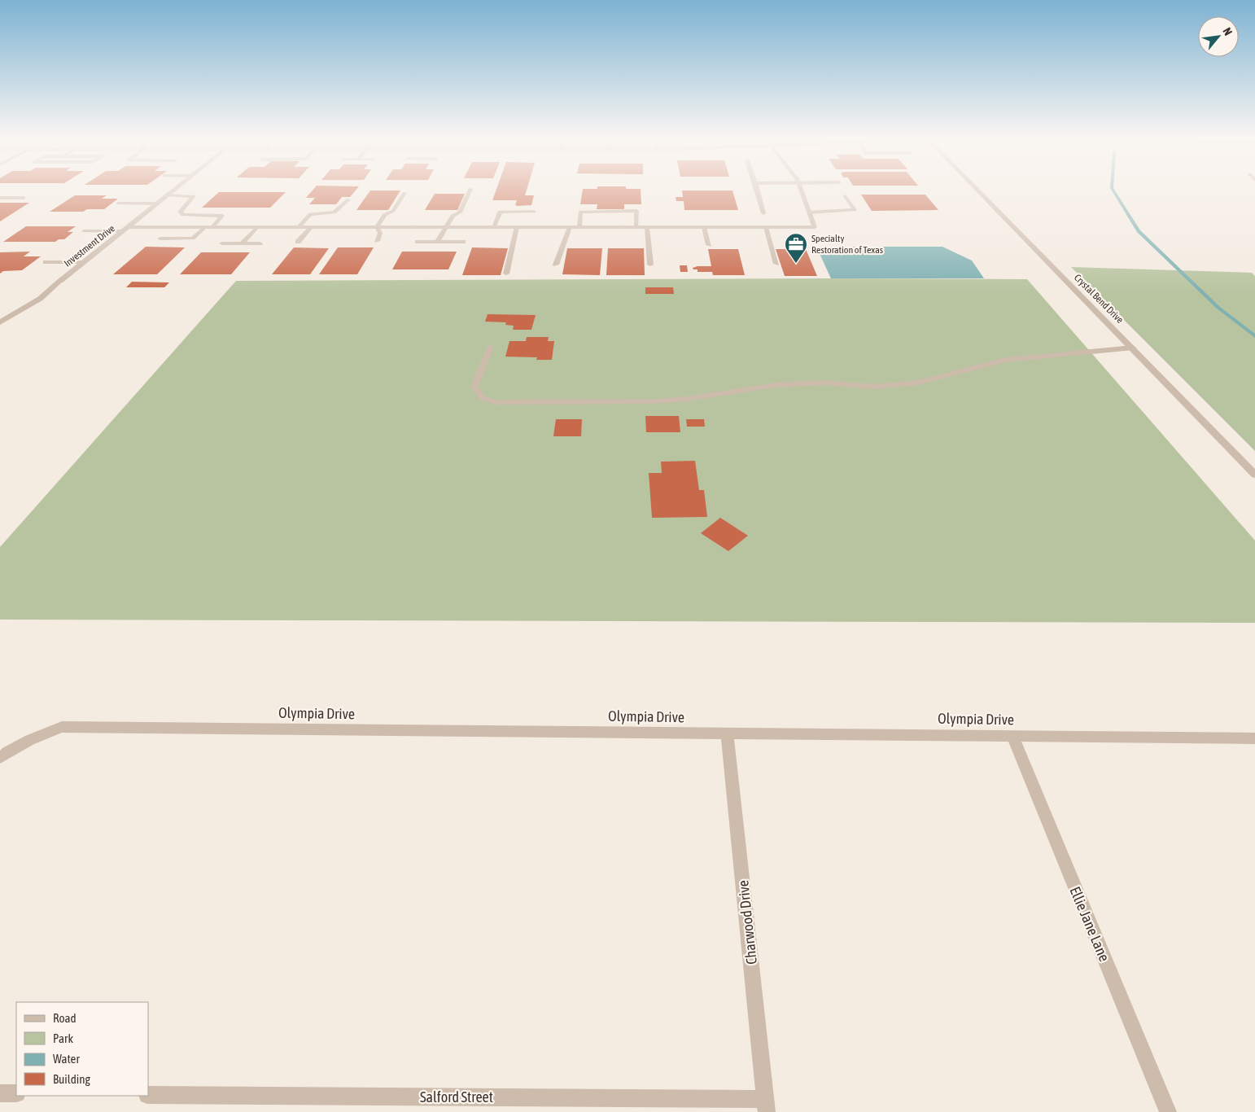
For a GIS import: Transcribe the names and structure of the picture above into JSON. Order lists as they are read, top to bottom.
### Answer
{
  "streets": {
    "street": [
      "Investment Drive",
      "Crystal Bend Drive",
      "Olympia Drive",
      "Charwood Drive",
      "Ellie Jane Lane",
      "Salford Street"
    ]
  },
  "crossings": [
    ["Olympia Drive", "Charwood Drive"],
    ["Olympia Drive", "Ellie Jane Lane"],
    ["Charwood Drive", "Salford Street"]
  ],
  "places": {
    "office": ["Specialty Restoration of Texas"]
  },
  "legend": [
    "Road",
    "Park",
    "Water",
    "Building"
  ],
  "north": "top right"
}
